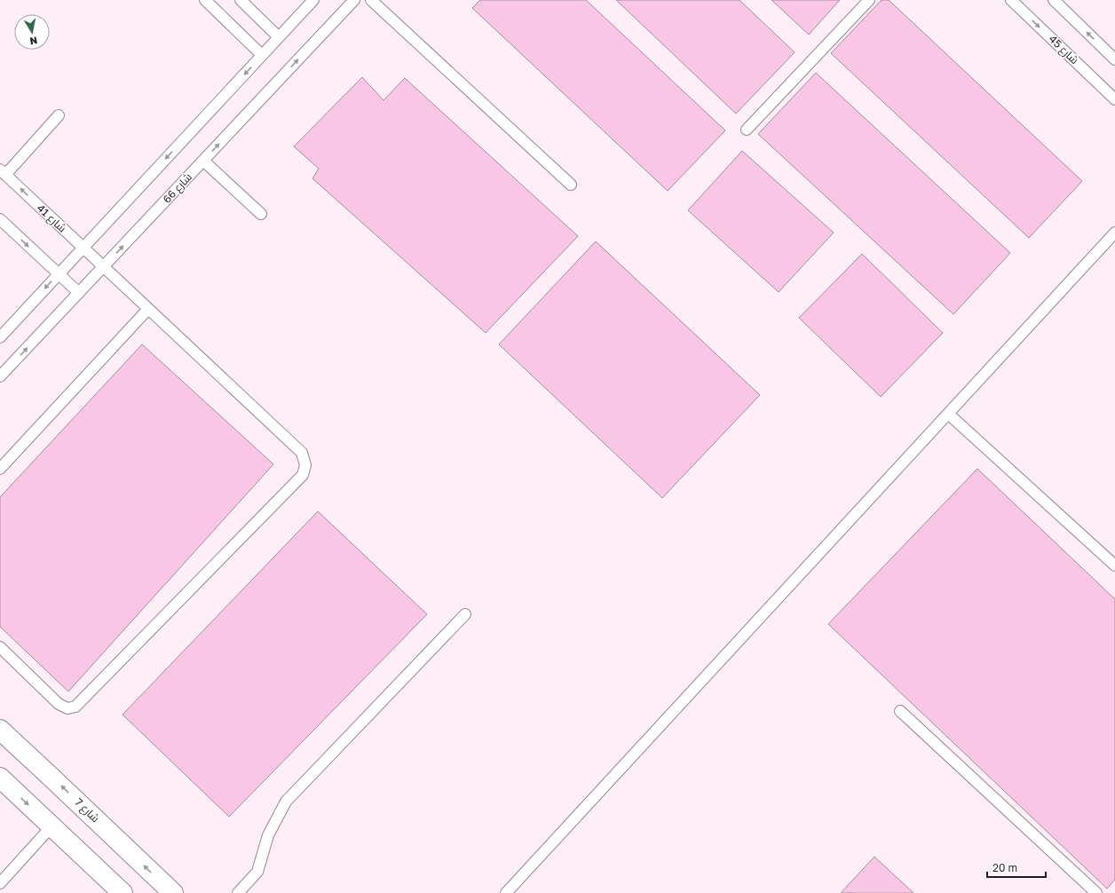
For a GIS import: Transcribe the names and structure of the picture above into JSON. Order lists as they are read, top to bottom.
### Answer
{
  "streets": {
    "street": ["شارع 7"],
    "lane": ["شارع 45", "شارع 66", "شارع 41"]
  },
  "crossings": [
    ["شارع 66", "شارع 41"]
  ],
  "scale_bar": "20 m",
  "north": "bottom"
}
